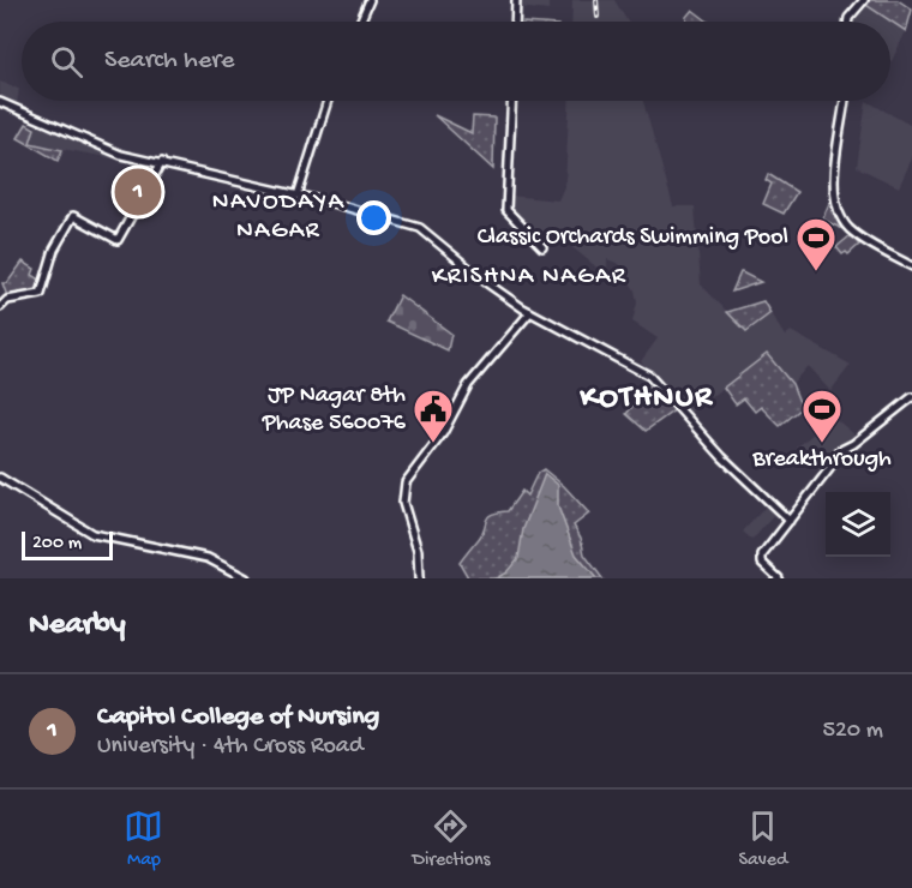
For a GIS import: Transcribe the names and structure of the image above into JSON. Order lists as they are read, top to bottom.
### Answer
{
  "districts": ["NAVODAYA NAGAR", "KRISHNA NAGAR", "KOTHNUR"],
  "places": {
    "sports": ["Classic Orchards Swimming Pool", "Breakthrough"],
    "public building": ["JP Nagar 8th Phase 560076"]
  },
  "scale_bar": "200 m",
  "page": {
    "search": "Search here",
    "pins": "1",
    "scale": "200 m",
    "heading": "Nearby",
    "list": [
      {
        "mark": "1",
        "name": "Capitol College of Nursing",
        "note": "University · 4th Cross Road",
        "value": "520 m"
      }
    ],
    "nav": ["Map", "Directions", "Saved"]
  }
}
